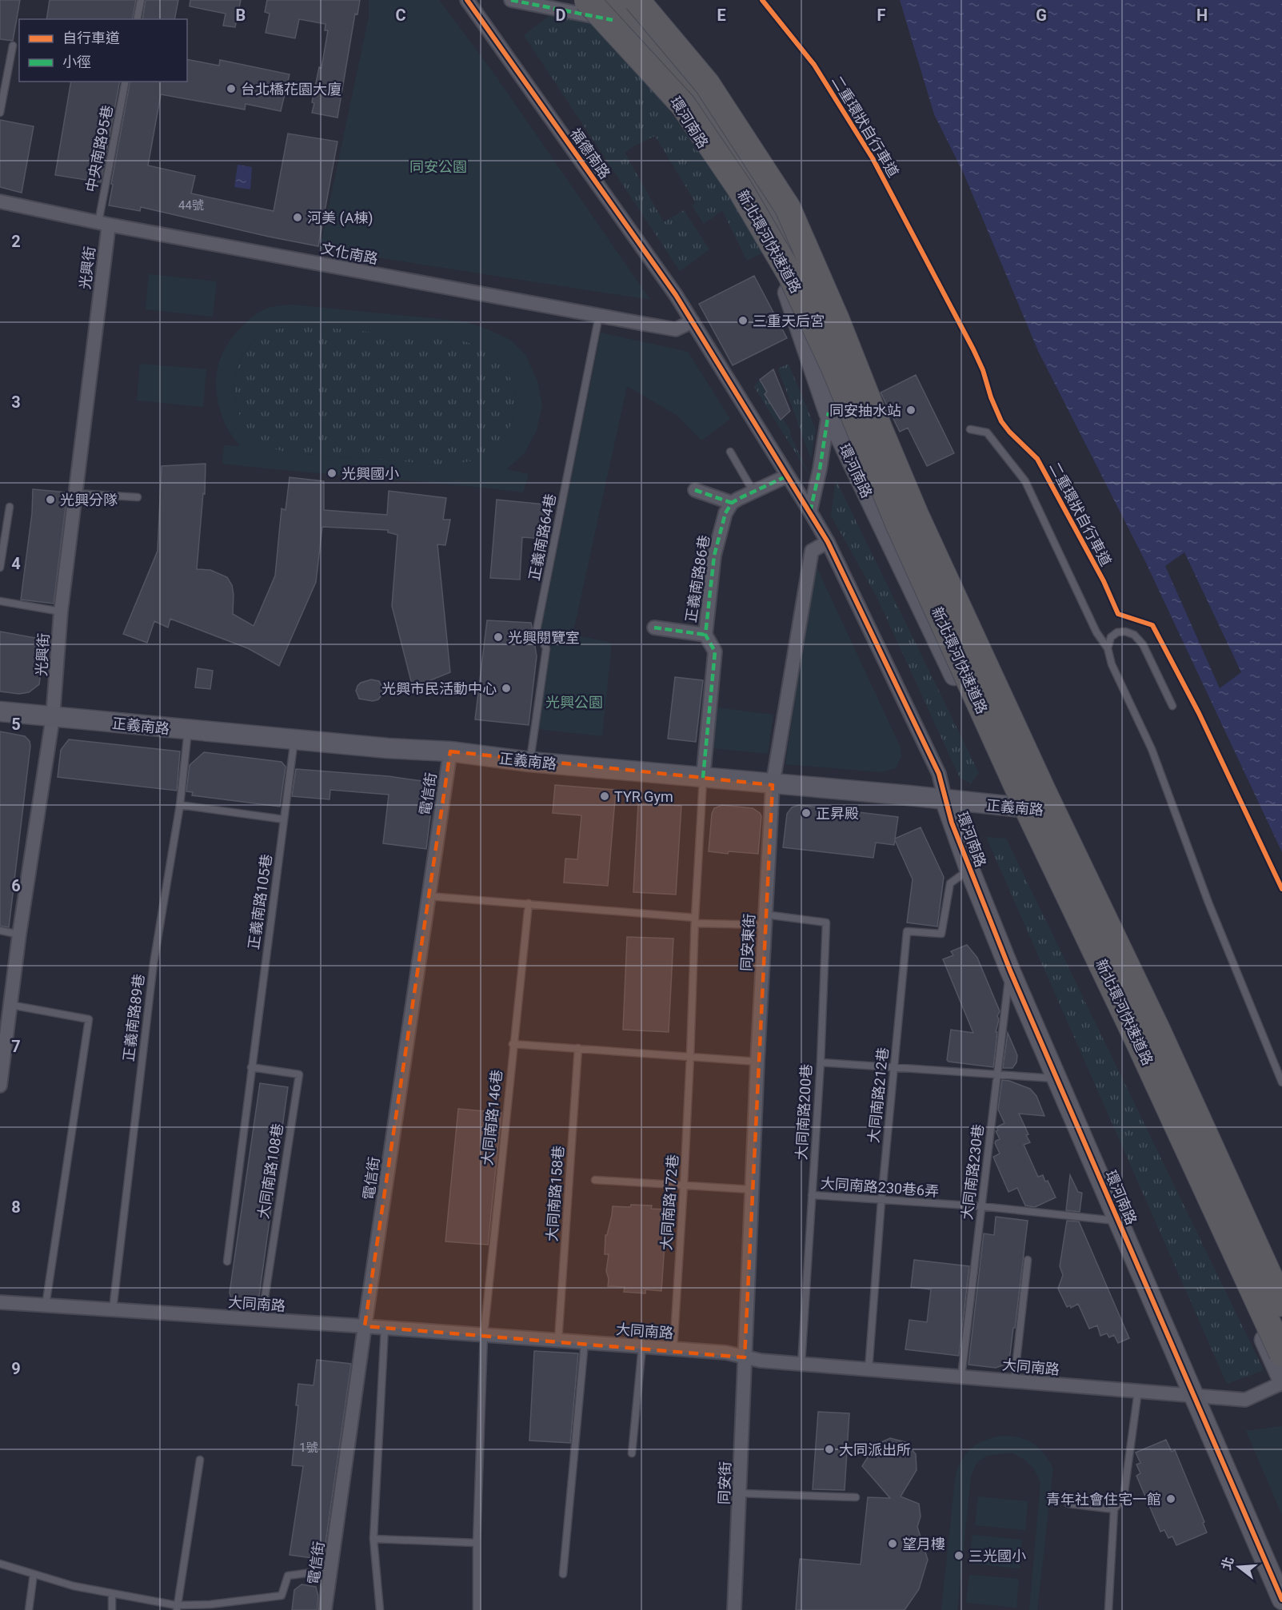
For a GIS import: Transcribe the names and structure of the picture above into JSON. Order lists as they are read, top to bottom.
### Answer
{
  "streets": {
    "highway": ["新北環河快速道路"],
    "street": [
      "環河南路",
      "福德南路",
      "文化南路",
      "光興街",
      "正義南路86巷",
      "正義南路",
      "電信街",
      "同安東街",
      "大同南路",
      "同安街"
    ],
    "lane": [
      "中央南路95巷",
      "正義南路64巷",
      "正義南路105巷",
      "正義南路89巷",
      "大同南路212巷",
      "大同南路200巷",
      "大同南路146巷",
      "大同南路108巷",
      "大同南路230巷",
      "大同南路230巷6弄",
      "大同南路158巷",
      "大同南路172巷"
    ],
    "cycle path": ["二重環狀自行車道"]
  },
  "crossings": [
    ["環河南路", "福德南路"],
    ["環河南路", "正義南路"],
    ["環河南路", "大同南路212巷"],
    ["環河南路", "大同南路230巷"],
    ["環河南路", "大同南路230巷6弄"],
    ["環河南路", "大同南路"],
    ["中央南路95巷", "文化南路"],
    ["中央南路95巷", "光興街"],
    ["福德南路", "文化南路"],
    ["福德南路", "正義南路"],
    ["福德南路", "同安東街"],
    ["文化南路", "光興街"],
    ["文化南路", "正義南路64巷"],
    ["光興街", "正義南路"],
    ["正義南路64巷", "正義南路"],
    ["正義南路86巷", "正義南路"],
    ["正義南路86巷", "大同南路172巷"],
    ["正義南路", "電信街"],
    ["正義南路", "正義南路105巷"],
    ["正義南路", "同安東街"],
    ["正義南路", "正義南路89巷"],
    ["正義南路", "大同南路172巷"],
    ["電信街", "大同南路"],
    ["正義南路105巷", "大同南路108巷"],
    ["同安東街", "大同南路200巷"],
    ["同安東街", "大同南路"],
    ["同安東街", "同安街"],
    ["正義南路89巷", "大同南路"],
    ["大同南路212巷", "大同南路230巷6弄"],
    ["大同南路212巷", "大同南路"],
    ["大同南路200巷", "大同南路230巷6弄"],
    ["大同南路200巷", "大同南路"],
    ["大同南路146巷", "大同南路"],
    ["大同南路108巷", "大同南路"],
    ["大同南路230巷", "大同南路230巷6弄"],
    ["大同南路230巷", "大同南路"],
    ["大同南路158巷", "大同南路"],
    ["大同南路172巷", "大同南路"],
    ["大同南路", "同安街"]
  ],
  "parks": ["同安公園", "光興公園"],
  "places": [
    "台北橋花園大廈",
    "河美 (A棟)",
    "三重天后宮",
    "同安抽水站",
    "光興國小",
    "光興分隊",
    "光興閱覽室",
    "光興市民活動中心",
    "TYR Gym",
    "正昇殿",
    "大同派出所",
    "青年社會住宅一館",
    "望月樓",
    "三光國小"
  ],
  "house_numbers": ["44號", "1號"],
  "legend": ["自行車道", "小徑"],
  "north": "left",
  "grid": {
    "columns": [
      "B",
      "C",
      "D",
      "E",
      "F",
      "G",
      "H"
    ],
    "rows": [
      "2",
      "3",
      "4",
      "5",
      "6",
      "7",
      "8",
      "9"
    ]
  }
}
